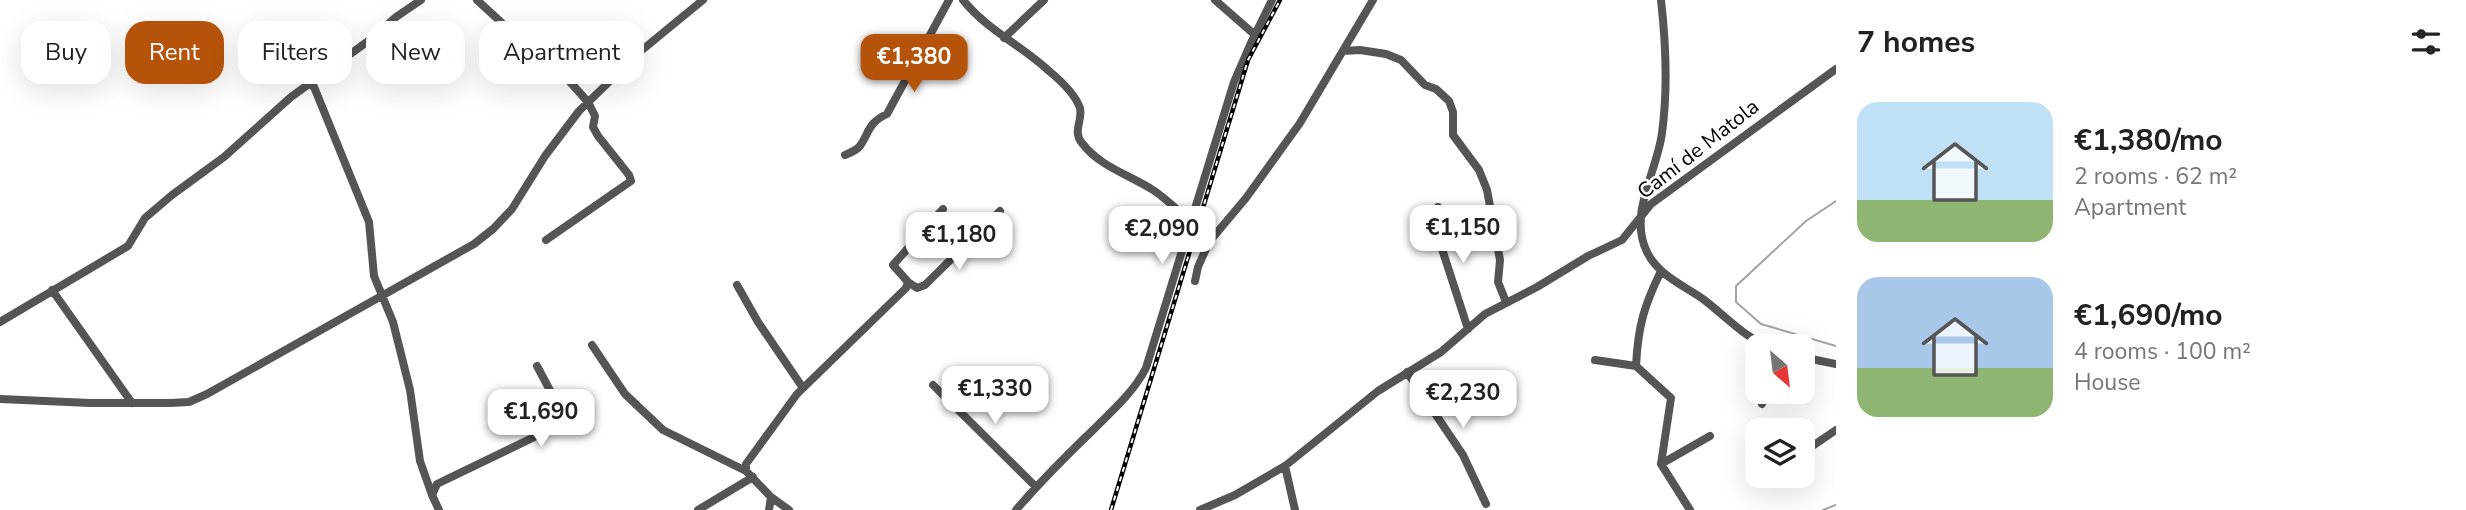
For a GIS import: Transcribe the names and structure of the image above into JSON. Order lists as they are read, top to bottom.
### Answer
{
  "streets": {
    "street": ["Camí de Matola"]
  },
  "north": "bottom right",
  "page": {
    "heading": "7 homes",
    "chip": [
      "Buy",
      "Rent",
      "Filters",
      "New",
      "Apartment"
    ],
    "price": [
      "€1,380",
      "€1,150",
      "€2,090",
      "€1,180",
      "€1,330",
      "€2,230",
      "€1,690"
    ],
    "list": [
      {
        "name": "€1,380/mo",
        "note": "2 rooms · 62 m² · Apartment"
      },
      {
        "name": "€1,690/mo",
        "note": "4 rooms · 100 m² · House"
      }
    ]
  }
}
